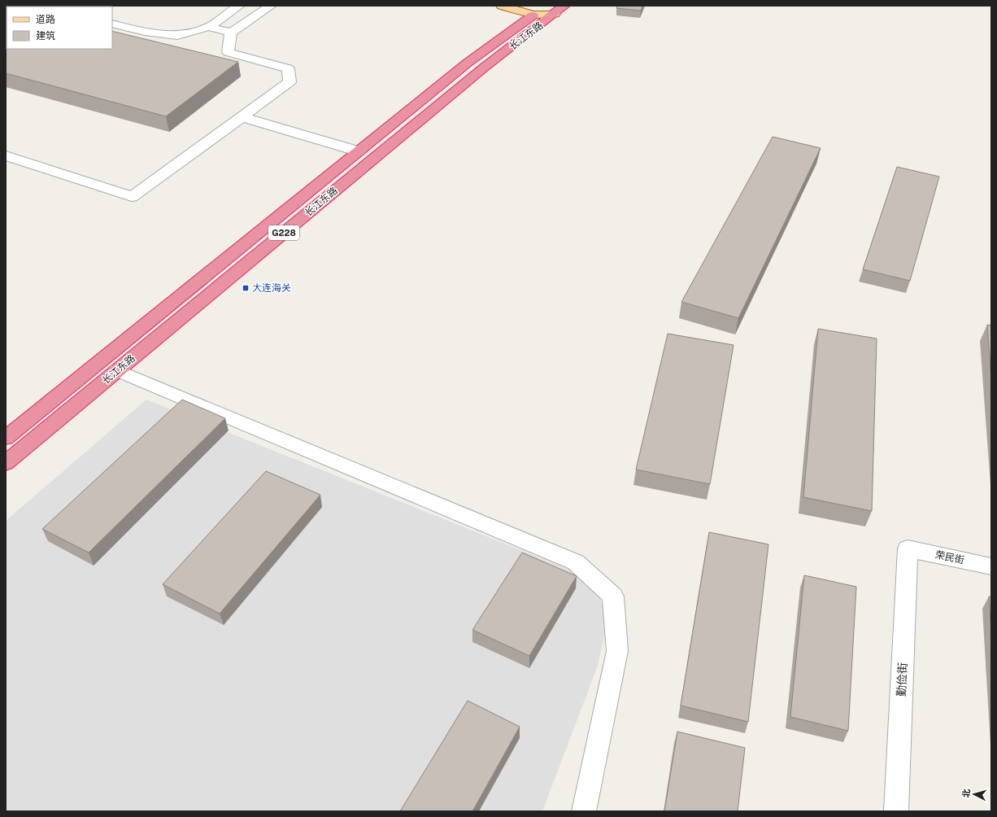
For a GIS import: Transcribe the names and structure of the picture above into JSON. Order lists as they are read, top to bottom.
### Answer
{
  "streets": {
    "highway": ["长江东路", "G228"],
    "street": ["荣民街", "勤俭街"]
  },
  "crossings": [
    ["荣民街", "勤俭街"]
  ],
  "places": {
    "transit": ["大连海关"]
  },
  "legend": ["道路", "建筑"],
  "north": "left"
}
